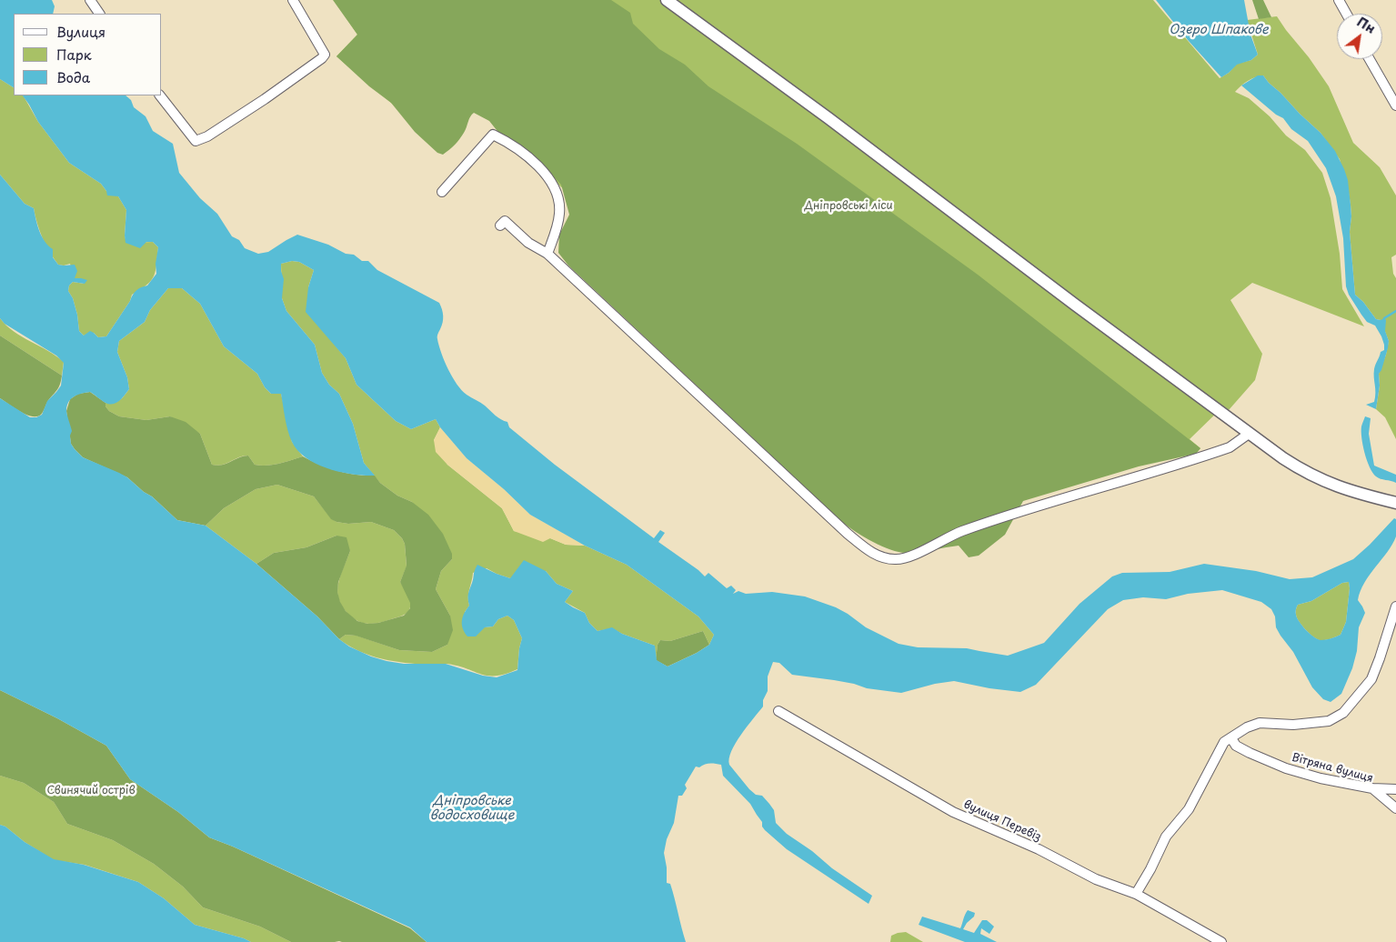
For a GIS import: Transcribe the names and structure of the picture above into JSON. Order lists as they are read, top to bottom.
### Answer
{
  "streets": {
    "street": ["Вітряна вулиця", "вулиця Перевіз"]
  },
  "water": ["Озеро Шпакове", "Дніпровське водосховище"],
  "parks": ["Дніпровські ліси", "Свинячий острів"],
  "legend": ["Вулиця", "Парк", "Вода"],
  "north": "top right"
}
